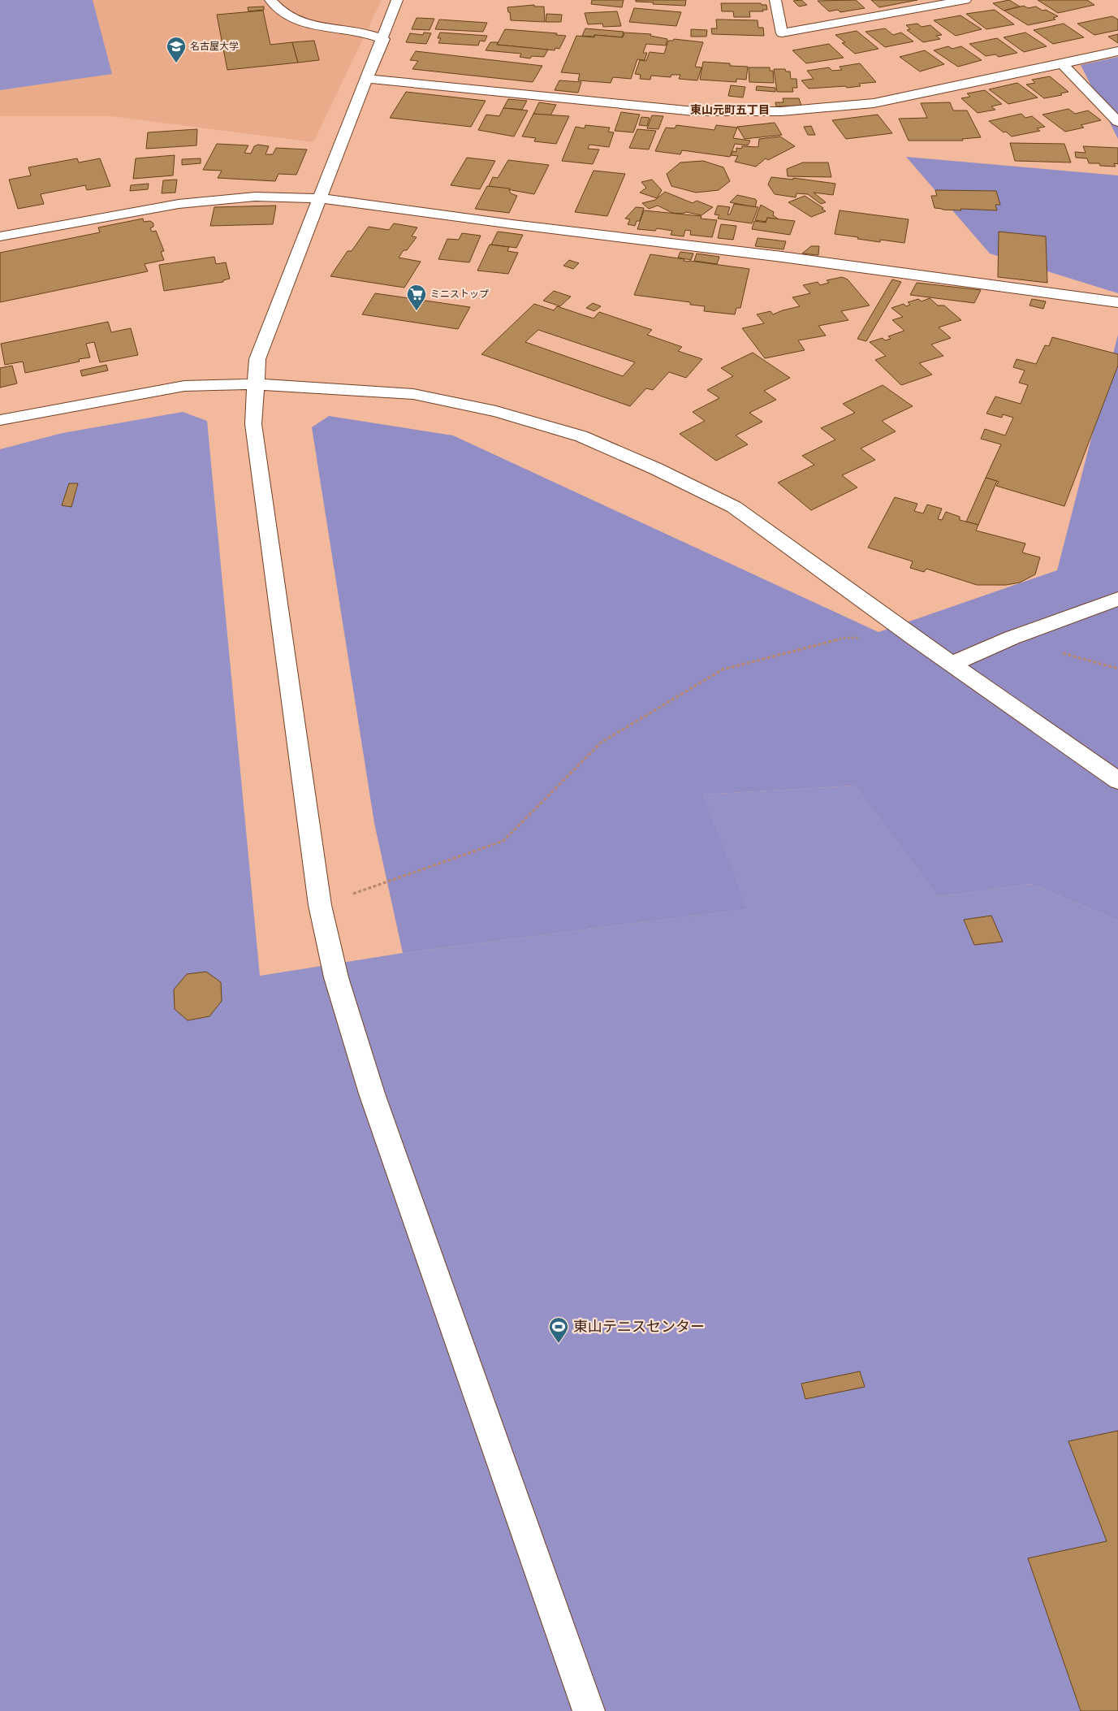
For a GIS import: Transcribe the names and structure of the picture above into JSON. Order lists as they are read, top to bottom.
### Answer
{
  "districts": ["東山元町五丁目"],
  "places": {
    "school or university": ["名古屋大学"],
    "supermarket": ["ミニストップ"],
    "sports": ["東山テニスセンター"]
  }
}
